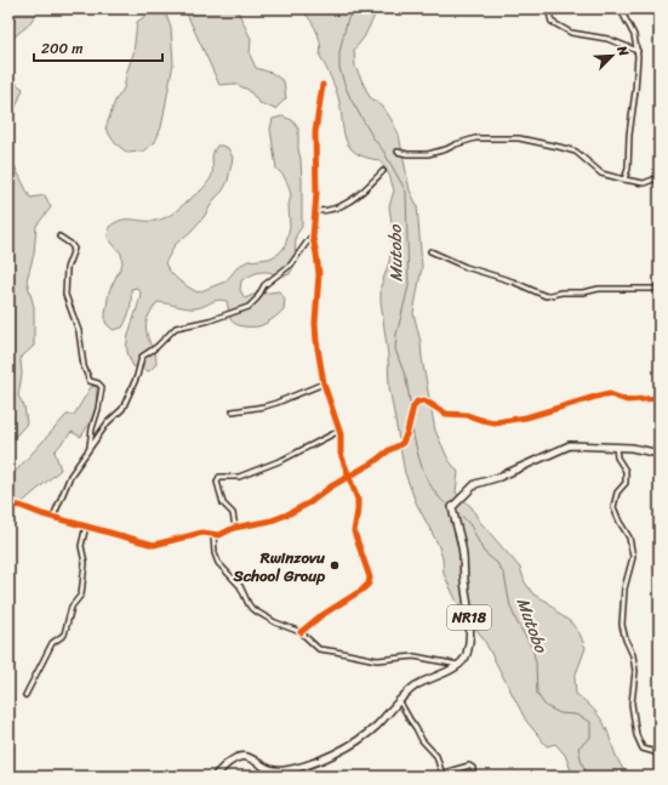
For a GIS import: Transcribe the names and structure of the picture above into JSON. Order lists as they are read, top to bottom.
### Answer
{
  "streets": {
    "main road": ["NR18"]
  },
  "water": ["Mutobo"],
  "places": ["Rwinzovu School Group"],
  "scale_bar": "200 m",
  "north": "top right"
}
